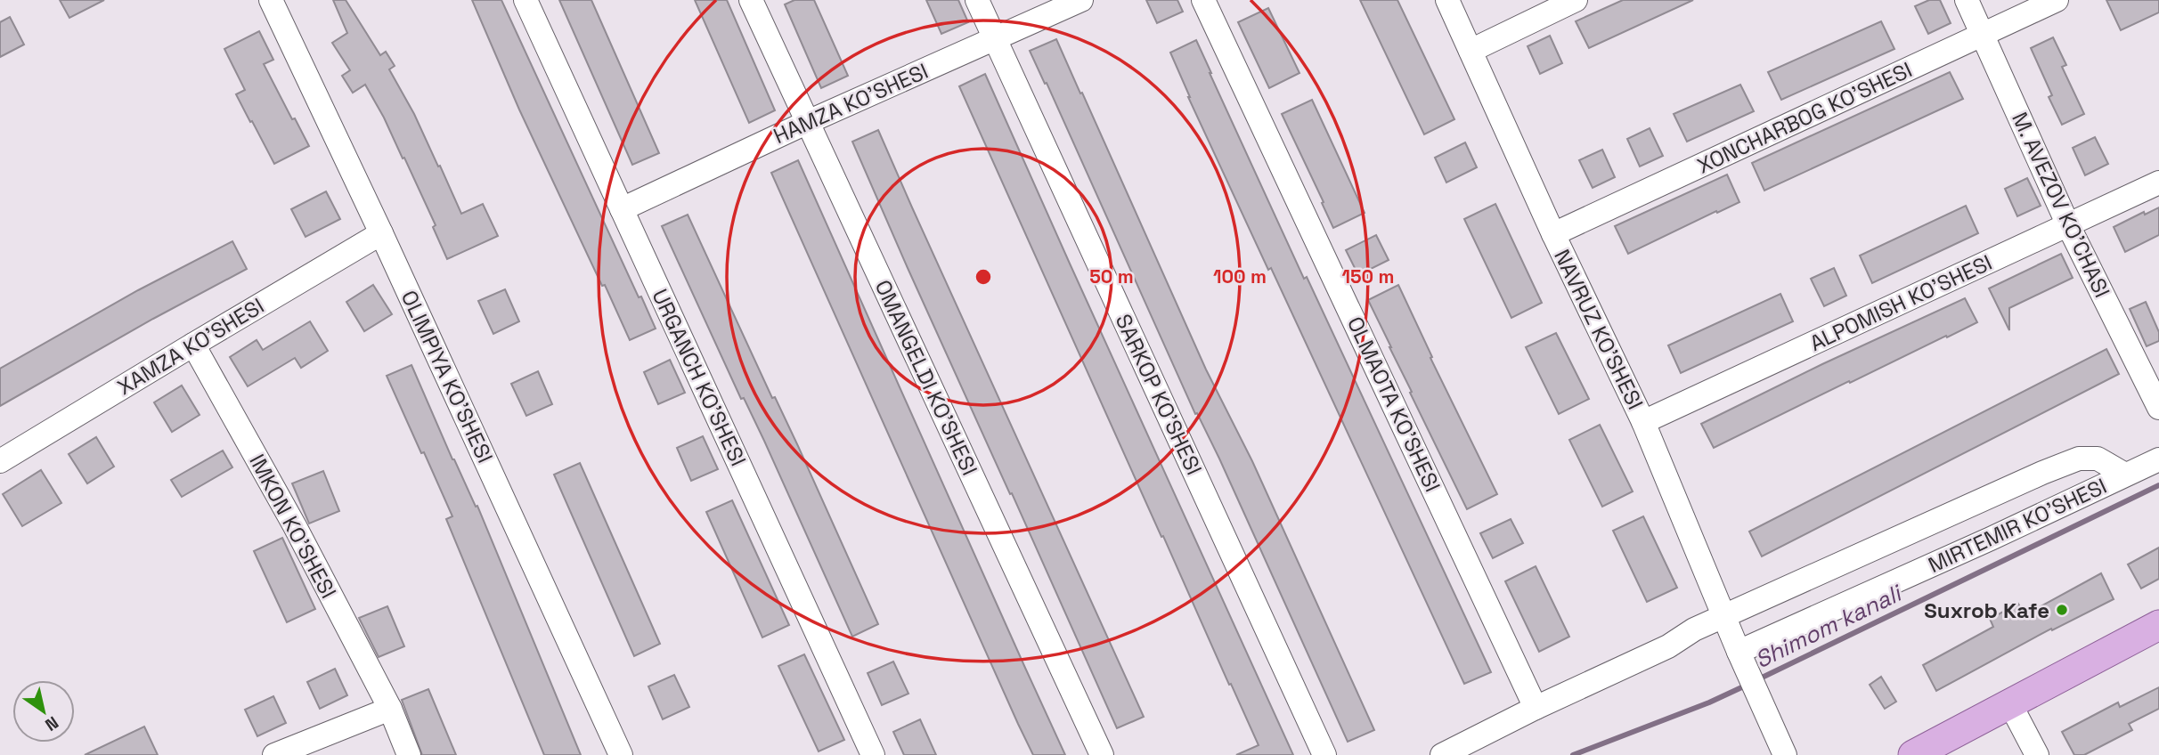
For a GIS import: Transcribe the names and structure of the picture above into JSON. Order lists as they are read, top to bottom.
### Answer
{
  "streets": {
    "street": [
      "HAMZA KO'SHESI",
      "XONCHARBOG KO'SHESI",
      "M. AVEZOV KO'CHASI",
      "ALPOMISH KO'SHESI",
      "NAVRUZ KO'SHESI",
      "XAMZA KO'SHESI",
      "OLIMPIYA KO'SHESI",
      "URGANCH KO'SHESI",
      "OMANGELDI KO'SHESI",
      "SARKOP KO'SHESI",
      "OLMAOTA KO'SHESI",
      "MIRTEMIR KO'SHESI",
      "IMKON KO'SHESI"
    ]
  },
  "crossings": [
    ["HAMZA KO'SHESI", "URGANCH KO'SHESI"],
    ["HAMZA KO'SHESI", "OMANGELDI KO'SHESI"],
    ["HAMZA KO'SHESI", "SARKOP KO'SHESI"],
    ["XONCHARBOG KO'SHESI", "M. AVEZOV KO'CHASI"],
    ["XONCHARBOG KO'SHESI", "NAVRUZ KO'SHESI"],
    ["M. AVEZOV KO'CHASI", "ALPOMISH KO'SHESI"],
    ["ALPOMISH KO'SHESI", "NAVRUZ KO'SHESI"],
    ["NAVRUZ KO'SHESI", "MIRTEMIR KO'SHESI"],
    ["XAMZA KO'SHESI", "OLIMPIYA KO'SHESI"],
    ["XAMZA KO'SHESI", "IMKON KO'SHESI"]
  ],
  "water": ["Shimom kanali"],
  "places": ["Suxrob Kafe"],
  "north": "bottom right",
  "rings": ["50 m", "100 m", "150 m"]
}
